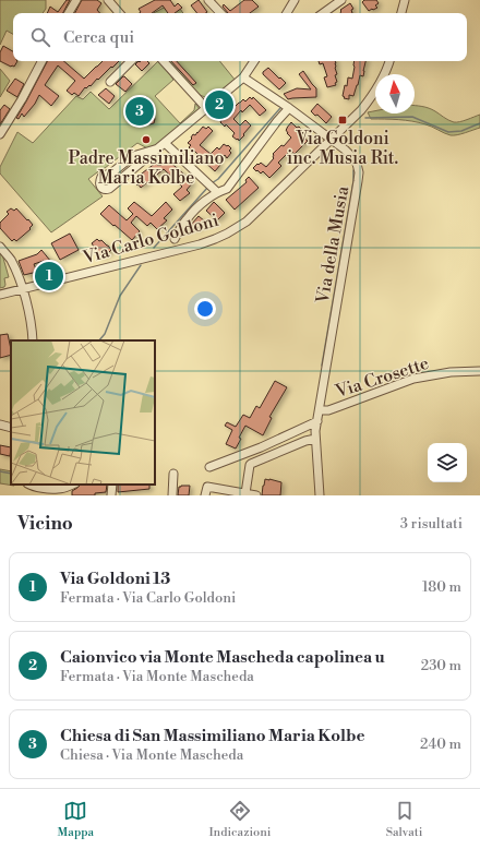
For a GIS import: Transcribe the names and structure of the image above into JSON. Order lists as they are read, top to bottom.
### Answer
{
  "streets": {
    "street": ["Via Carlo Goldoni", "Via della Musia", "Via Crosette"]
  },
  "crossings": [
    ["Via Carlo Goldoni", "Via della Musia"],
    ["Via della Musia", "Via Crosette"]
  ],
  "places": {
    "transit": ["Via Goldoni inc. Musia Rit."],
    "other": ["Padre Massimiliano Maria Kolbe"]
  },
  "north": "top",
  "page": {
    "search": "Cerca qui",
    "pins": ["2", "3", "1"],
    "heading": ["Vicino", "3 risultati"],
    "list": [
      {
        "mark": "1",
        "name": "Via Goldoni 13",
        "note": "Fermata · Via Carlo Goldoni",
        "value": "180 m"
      },
      {
        "mark": "2",
        "name": "Caionvico via Monte Mascheda capolinea u",
        "note": "Fermata · Via Monte Mascheda",
        "value": "230 m"
      },
      {
        "mark": "3",
        "name": "Chiesa di San Massimiliano Maria Kolbe",
        "note": "Chiesa · Via Monte Mascheda",
        "value": "240 m"
      }
    ],
    "nav": ["Mappa", "Indicazioni", "Salvati"]
  }
}
